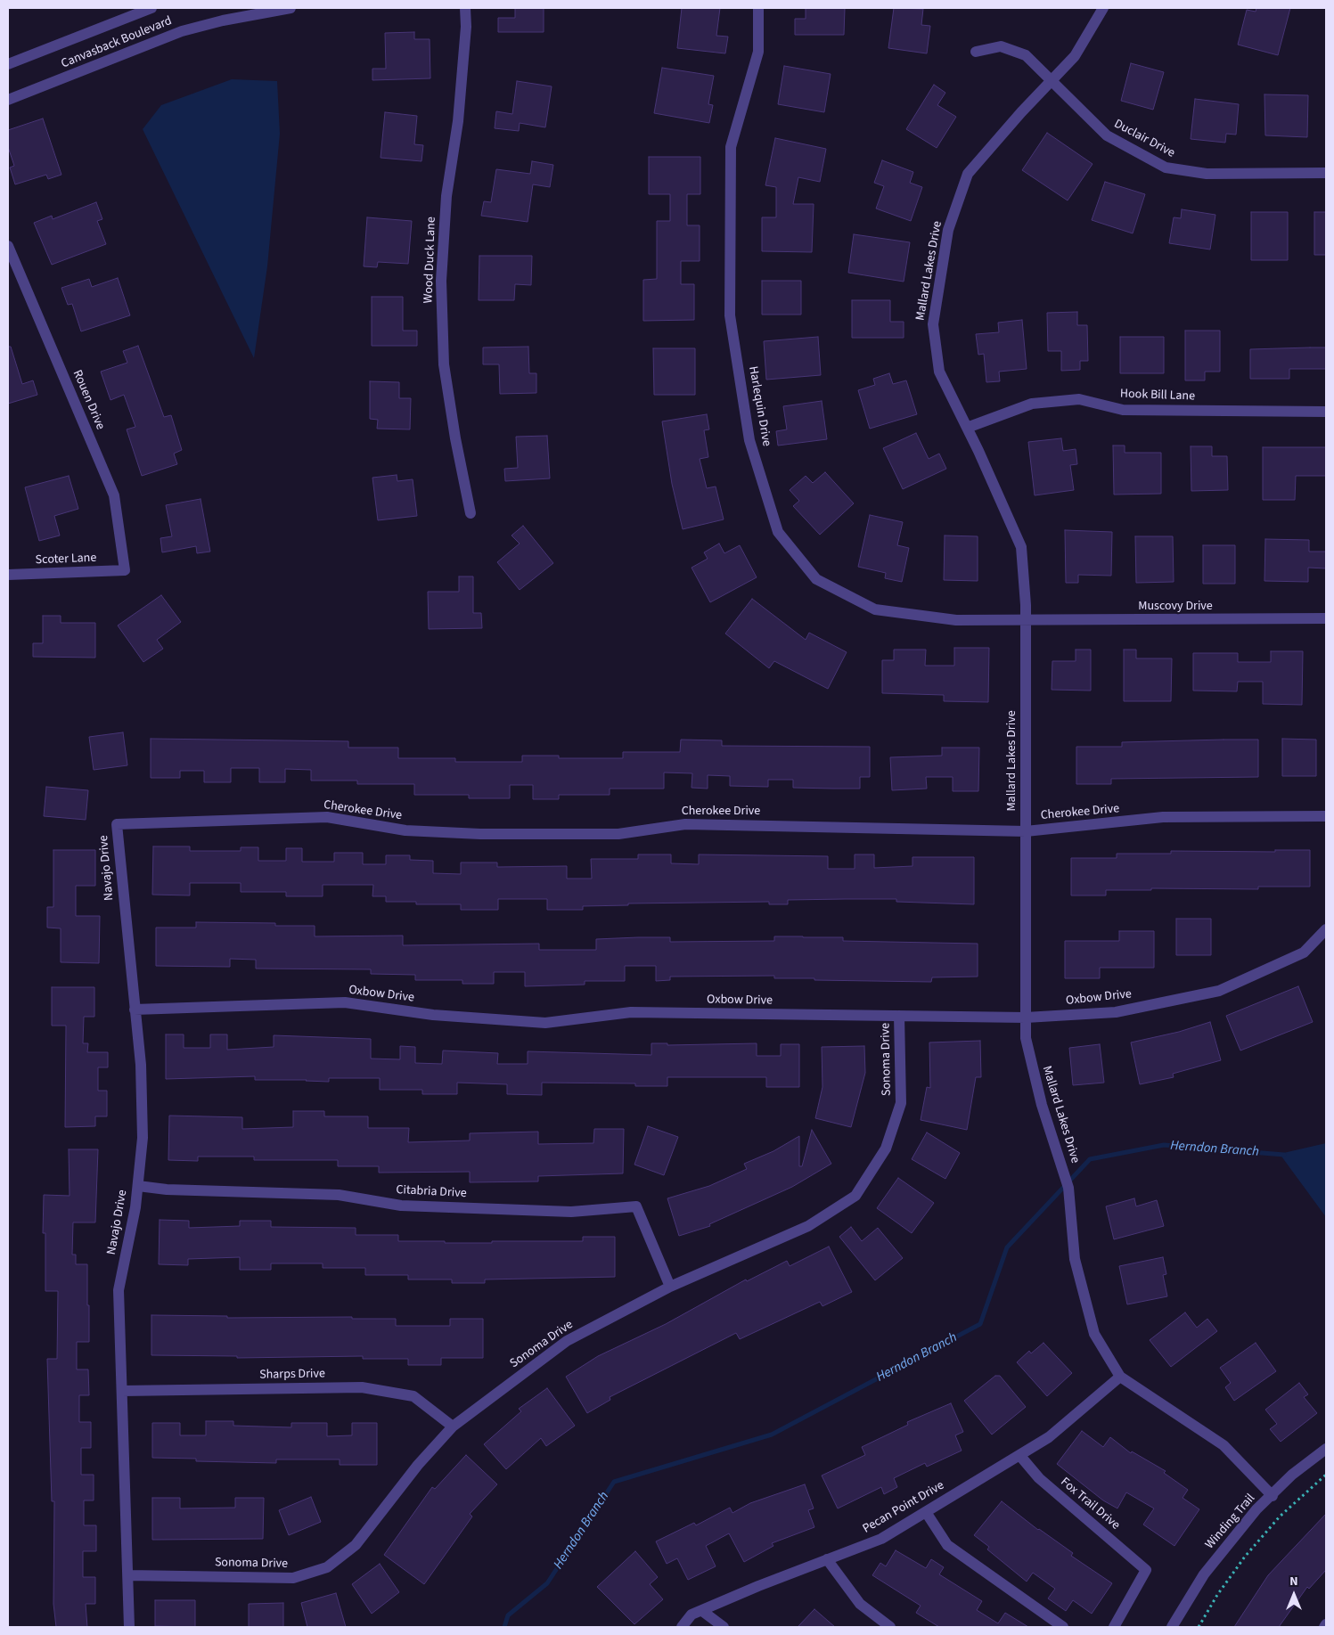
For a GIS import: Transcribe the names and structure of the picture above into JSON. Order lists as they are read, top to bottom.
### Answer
{
  "streets": {
    "street": [
      "Canvasback Boulevard",
      "Duclair Drive",
      "Wood Duck Lane",
      "Mallard Lakes Drive",
      "Hook Bill Lane",
      "Rouen Drive",
      "Harlequin Drive",
      "Scoter Lane",
      "Muscovy Drive",
      "Cherokee Drive",
      "Navajo Drive",
      "Oxbow Drive",
      "Sonoma Drive",
      "Citabria Drive",
      "Sharps Drive",
      "Fox Trail Drive",
      "Pecan Point Drive",
      "Winding Trail"
    ]
  },
  "crossings": [
    ["Duclair Drive", "Mallard Lakes Drive"],
    ["Mallard Lakes Drive", "Hook Bill Lane"],
    ["Mallard Lakes Drive", "Harlequin Drive"],
    ["Mallard Lakes Drive", "Muscovy Drive"],
    ["Mallard Lakes Drive", "Cherokee Drive"],
    ["Mallard Lakes Drive", "Oxbow Drive"],
    ["Mallard Lakes Drive", "Pecan Point Drive"],
    ["Mallard Lakes Drive", "Winding Trail"],
    ["Rouen Drive", "Scoter Lane"],
    ["Harlequin Drive", "Muscovy Drive"],
    ["Cherokee Drive", "Navajo Drive"],
    ["Navajo Drive", "Oxbow Drive"],
    ["Navajo Drive", "Sonoma Drive"],
    ["Navajo Drive", "Citabria Drive"],
    ["Navajo Drive", "Sharps Drive"],
    ["Oxbow Drive", "Sonoma Drive"],
    ["Sonoma Drive", "Citabria Drive"],
    ["Sonoma Drive", "Sharps Drive"],
    ["Fox Trail Drive", "Pecan Point Drive"]
  ],
  "water": ["Herndon Branch"],
  "north": "top"
}
